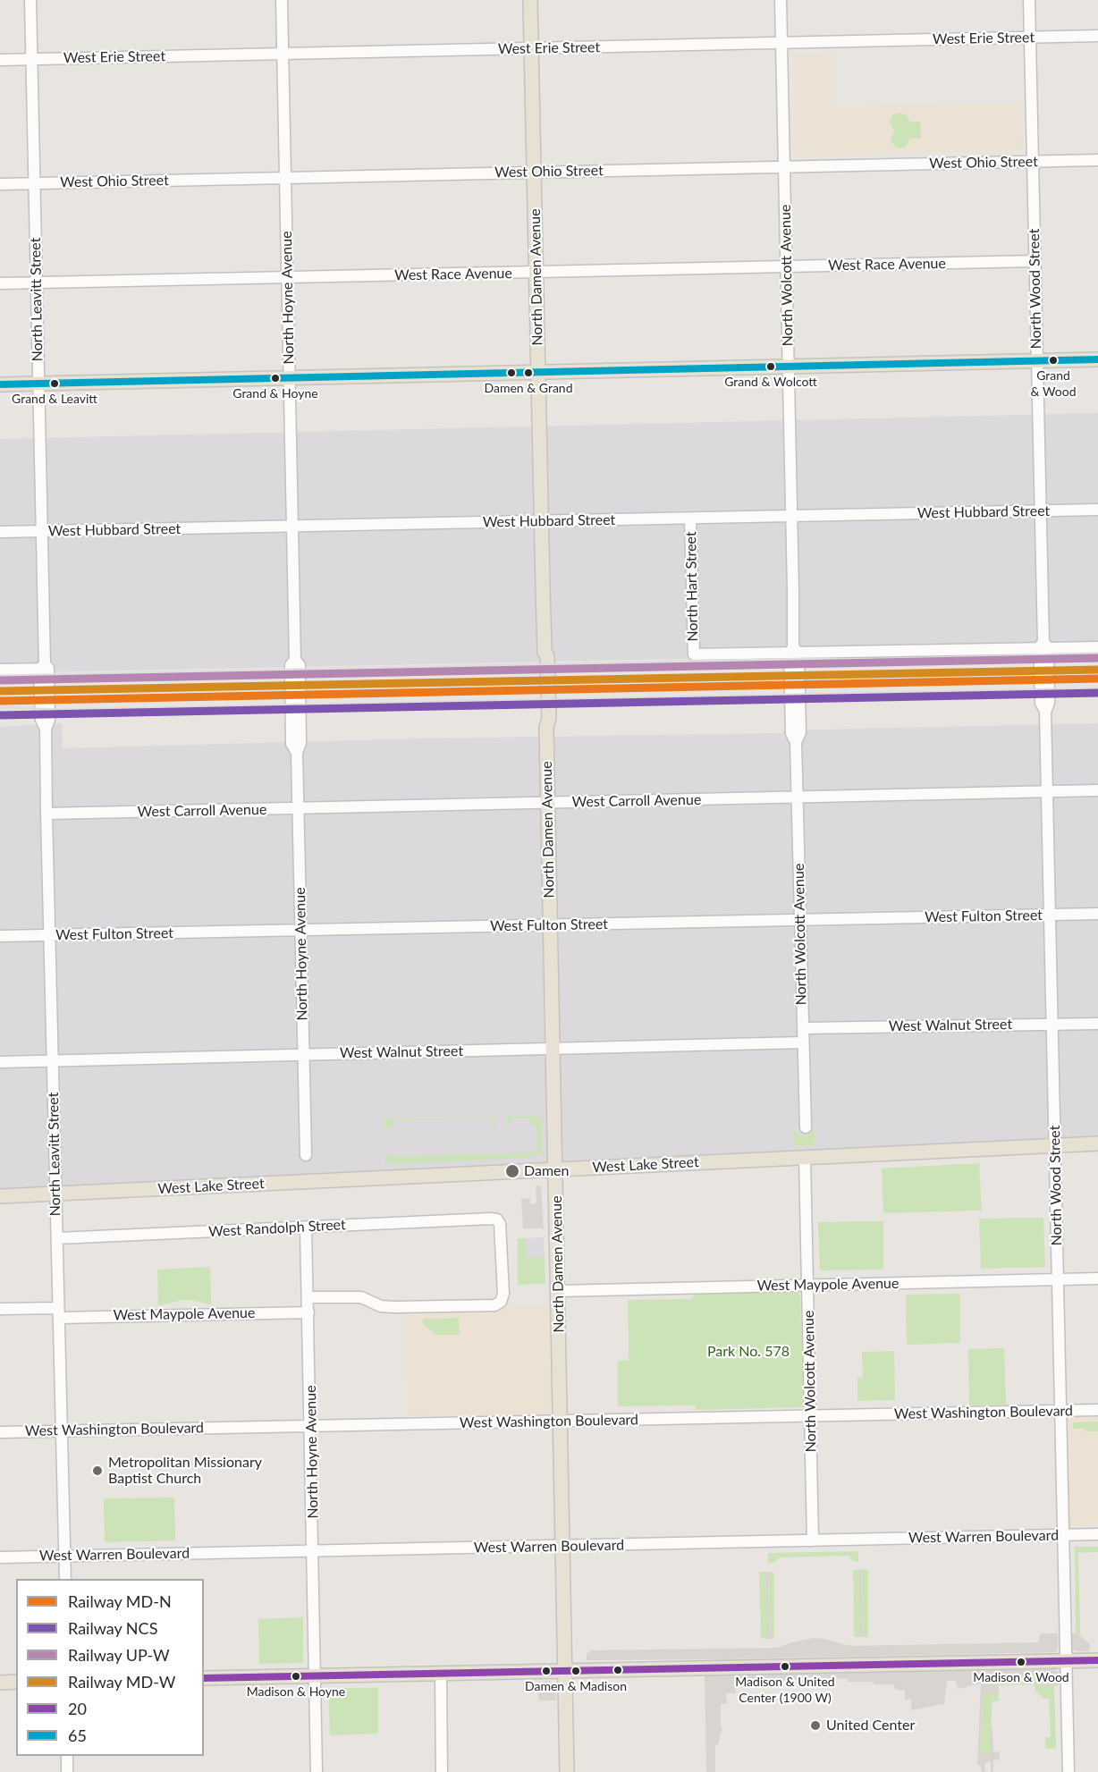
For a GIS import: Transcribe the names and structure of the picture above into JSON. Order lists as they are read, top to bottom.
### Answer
{
  "streets": {
    "main road": ["North Damen Avenue", "West Lake Street"],
    "street": [
      "West Erie Street",
      "West Ohio Street",
      "West Race Avenue",
      "North Wolcott Avenue",
      "North Wood Street",
      "North Hoyne Avenue",
      "North Leavitt Street",
      "West Hubbard Street",
      "North Hart Street",
      "West Carroll Avenue",
      "West Fulton Street",
      "West Walnut Street",
      "West Randolph Street",
      "West Maypole Avenue",
      "West Washington Boulevard",
      "West Warren Boulevard"
    ]
  },
  "crossings": [
    ["West Erie Street", "North Wolcott Avenue"],
    ["West Erie Street", "North Damen Avenue"],
    ["West Erie Street", "North Wood Street"],
    ["West Erie Street", "North Hoyne Avenue"],
    ["West Erie Street", "North Leavitt Street"],
    ["West Ohio Street", "North Wolcott Avenue"],
    ["West Ohio Street", "North Damen Avenue"],
    ["West Ohio Street", "North Wood Street"],
    ["West Ohio Street", "North Hoyne Avenue"],
    ["West Ohio Street", "North Leavitt Street"],
    ["West Race Avenue", "North Wolcott Avenue"],
    ["West Race Avenue", "North Damen Avenue"],
    ["West Race Avenue", "North Wood Street"],
    ["West Race Avenue", "North Hoyne Avenue"],
    ["West Race Avenue", "North Leavitt Street"],
    ["North Wolcott Avenue", "West Hubbard Street"],
    ["North Wolcott Avenue", "North Hart Street"],
    ["North Wolcott Avenue", "West Carroll Avenue"],
    ["North Wolcott Avenue", "West Fulton Street"],
    ["North Wolcott Avenue", "West Walnut Street"],
    ["North Wolcott Avenue", "West Lake Street"],
    ["North Wolcott Avenue", "West Maypole Avenue"],
    ["North Wolcott Avenue", "West Washington Boulevard"],
    ["North Wolcott Avenue", "West Warren Boulevard"],
    ["North Damen Avenue", "West Hubbard Street"],
    ["North Damen Avenue", "West Carroll Avenue"],
    ["North Damen Avenue", "West Fulton Street"],
    ["North Damen Avenue", "West Walnut Street"],
    ["North Damen Avenue", "West Lake Street"],
    ["North Damen Avenue", "West Maypole Avenue"],
    ["North Damen Avenue", "West Washington Boulevard"],
    ["North Damen Avenue", "West Warren Boulevard"],
    ["North Wood Street", "West Hubbard Street"],
    ["North Wood Street", "West Carroll Avenue"],
    ["North Wood Street", "West Fulton Street"],
    ["North Wood Street", "West Walnut Street"],
    ["North Wood Street", "West Lake Street"],
    ["North Wood Street", "West Maypole Avenue"],
    ["North Wood Street", "West Washington Boulevard"],
    ["North Wood Street", "West Warren Boulevard"],
    ["North Hoyne Avenue", "West Hubbard Street"],
    ["North Hoyne Avenue", "West Carroll Avenue"],
    ["North Hoyne Avenue", "West Fulton Street"],
    ["North Hoyne Avenue", "West Walnut Street"],
    ["North Hoyne Avenue", "West Randolph Street"],
    ["North Hoyne Avenue", "West Maypole Avenue"],
    ["North Hoyne Avenue", "West Washington Boulevard"],
    ["North Hoyne Avenue", "West Warren Boulevard"],
    ["North Leavitt Street", "West Hubbard Street"],
    ["North Leavitt Street", "West Carroll Avenue"],
    ["North Leavitt Street", "West Fulton Street"],
    ["North Leavitt Street", "West Walnut Street"],
    ["North Leavitt Street", "West Lake Street"],
    ["North Leavitt Street", "West Randolph Street"],
    ["North Leavitt Street", "West Maypole Avenue"],
    ["North Leavitt Street", "West Washington Boulevard"],
    ["North Leavitt Street", "West Warren Boulevard"],
    ["West Hubbard Street", "North Hart Street"]
  ],
  "parks": ["Park No. 578"],
  "places": [
    "Grand & Wood",
    "Grand & Wolcott",
    "Damen & Grand",
    "Grand & Hoyne",
    "Grand & Leavitt",
    "Damen",
    "Metropolitan Missionary Baptist Church",
    "Madison & Wood",
    "Madison & United Center (1900 W)",
    "Damen & Madison",
    "Madison & Hoyne",
    "United Center"
  ],
  "lines": [
    "transit line 65",
    "rail line UP-W",
    "rail line MD-W",
    "rail line MD-N",
    "rail line NCS",
    "transit line 20"
  ],
  "legend": [
    "Railway MD-N",
    "Railway NCS",
    "Railway UP-W",
    "Railway MD-W",
    "20",
    "65"
  ]
}
